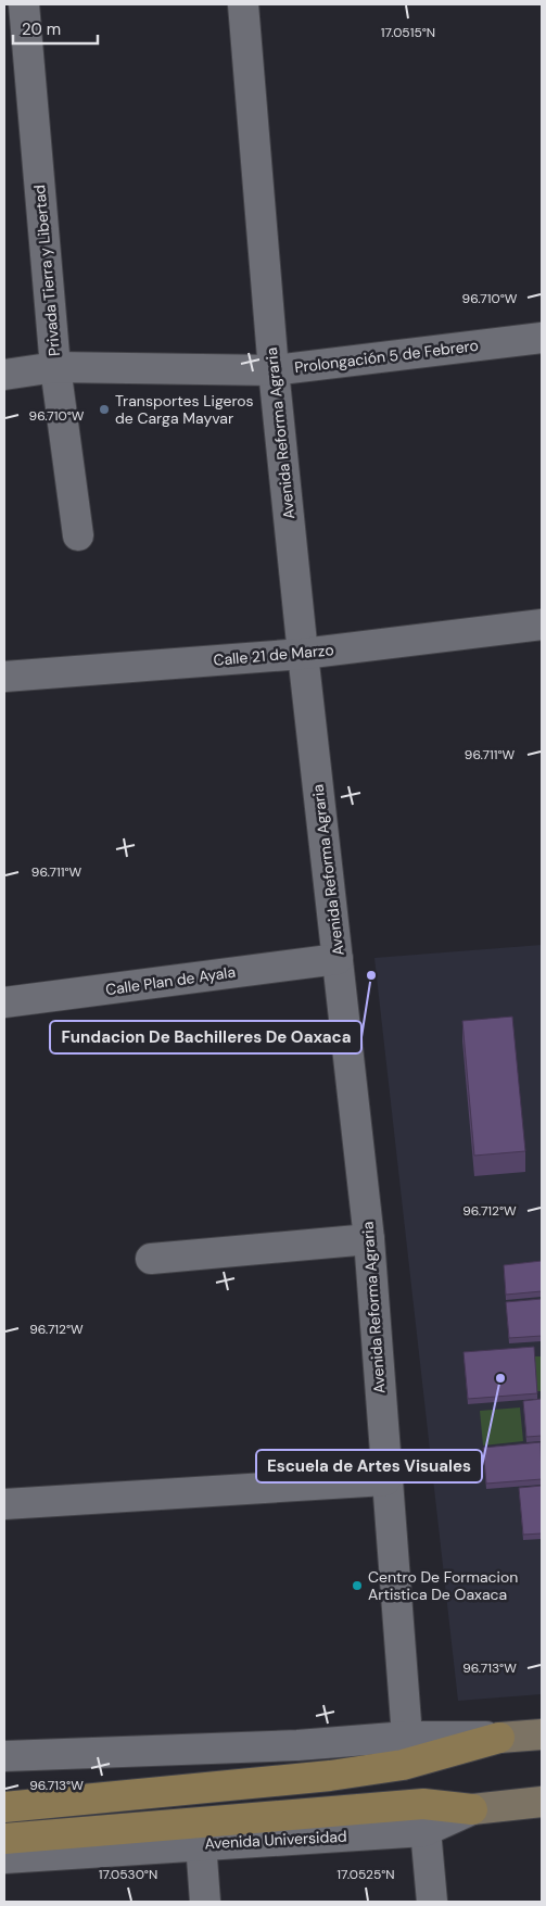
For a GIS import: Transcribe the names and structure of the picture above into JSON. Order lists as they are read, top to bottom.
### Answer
{
  "streets": {
    "street": [
      "Privada Tierra y Libertad",
      "Prolongación 5 de Febrero",
      "Avenida Reforma Agraria",
      "Calle 21 de Marzo",
      "Calle Plan de Ayala",
      "Avenida Universidad"
    ]
  },
  "crossings": [
    ["Privada Tierra y Libertad", "Prolongación 5 de Febrero"],
    ["Prolongación 5 de Febrero", "Avenida Reforma Agraria"],
    ["Avenida Reforma Agraria", "Calle 21 de Marzo"],
    ["Avenida Reforma Agraria", "Calle Plan de Ayala"]
  ],
  "places": [
    "Transportes Ligeros de Carga Mayvar",
    "Fundacion De Bachilleres De Oaxaca",
    "Escuela de Artes Visuales",
    "Centro De Formacion Artistica De Oaxaca"
  ],
  "scale_bar": "20 m",
  "coordinates": [
    "17.0515°N",
    "96.710°W",
    "96.711°W",
    "96.712°W",
    "96.713°W",
    "17.0530°N",
    "17.0525°N"
  ]
}
